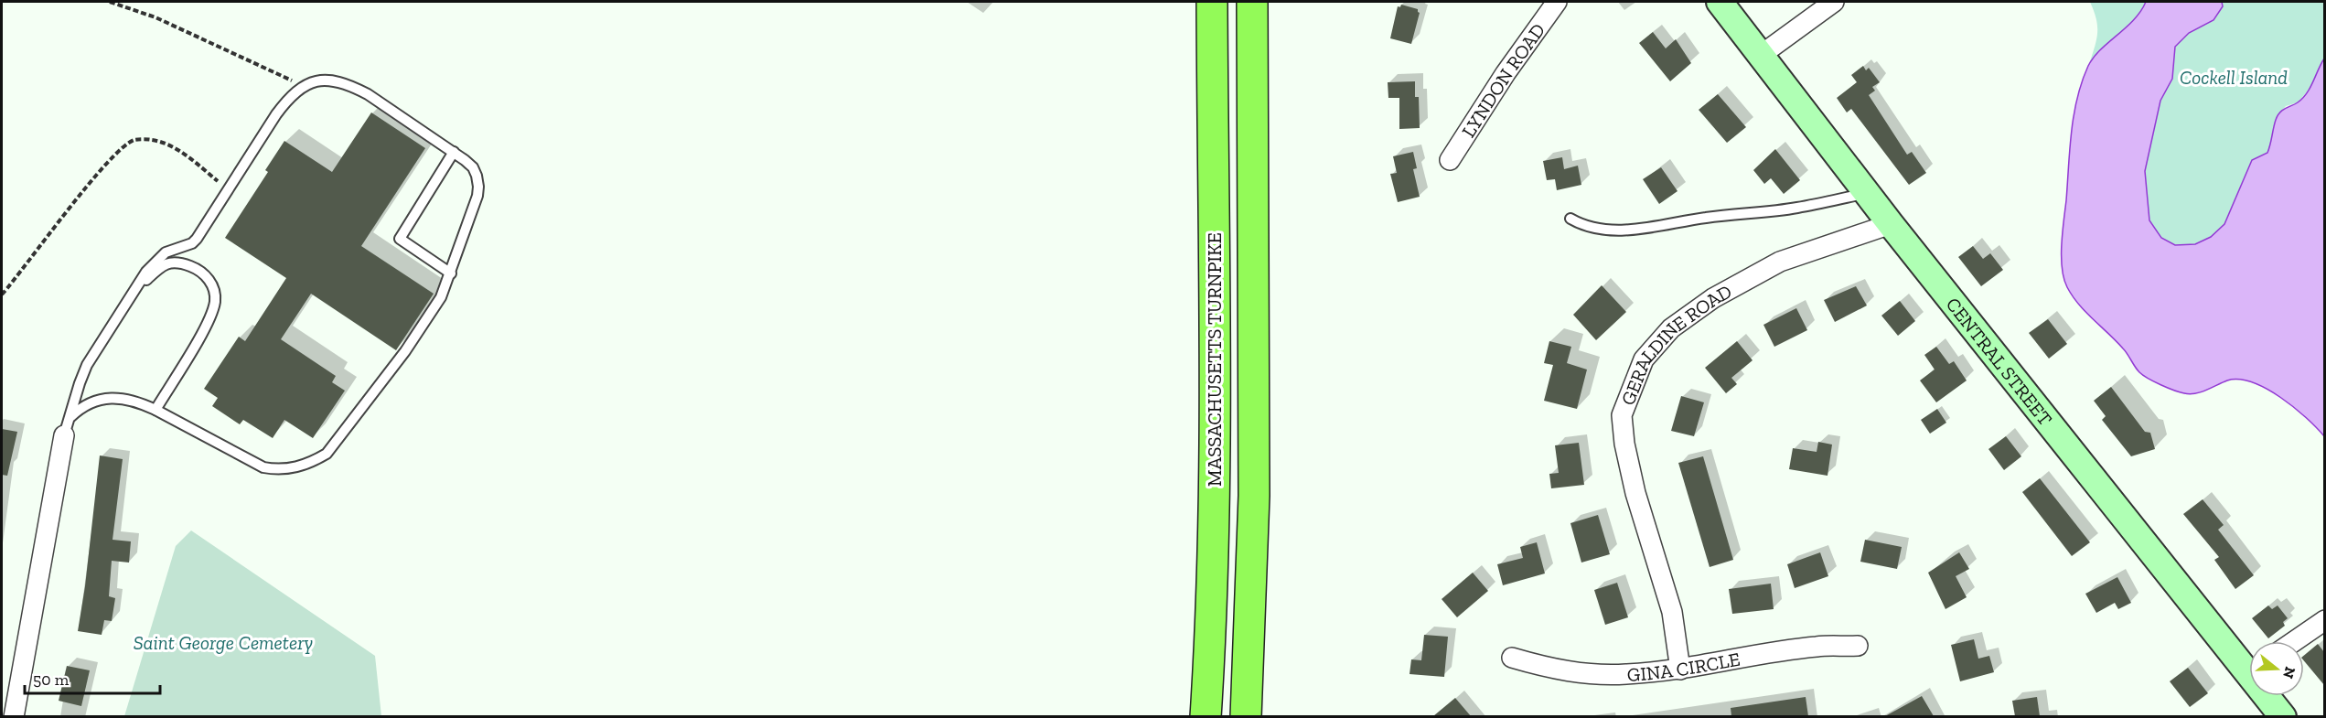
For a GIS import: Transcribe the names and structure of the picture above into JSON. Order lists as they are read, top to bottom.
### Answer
{
  "streets": {
    "highway": ["MASSACHUSETTS TURNPIKE"],
    "main road": ["CENTRAL STREET"],
    "street": ["LYNDON ROAD", "GERALDINE ROAD", "GINA CIRCLE"]
  },
  "crossings": [
    ["GERALDINE ROAD", "CENTRAL STREET"],
    ["GERALDINE ROAD", "GINA CIRCLE"]
  ],
  "parks": ["Cockell Island", "Saint George Cemetery"],
  "scale_bar": "50 m",
  "north": "right"
}
